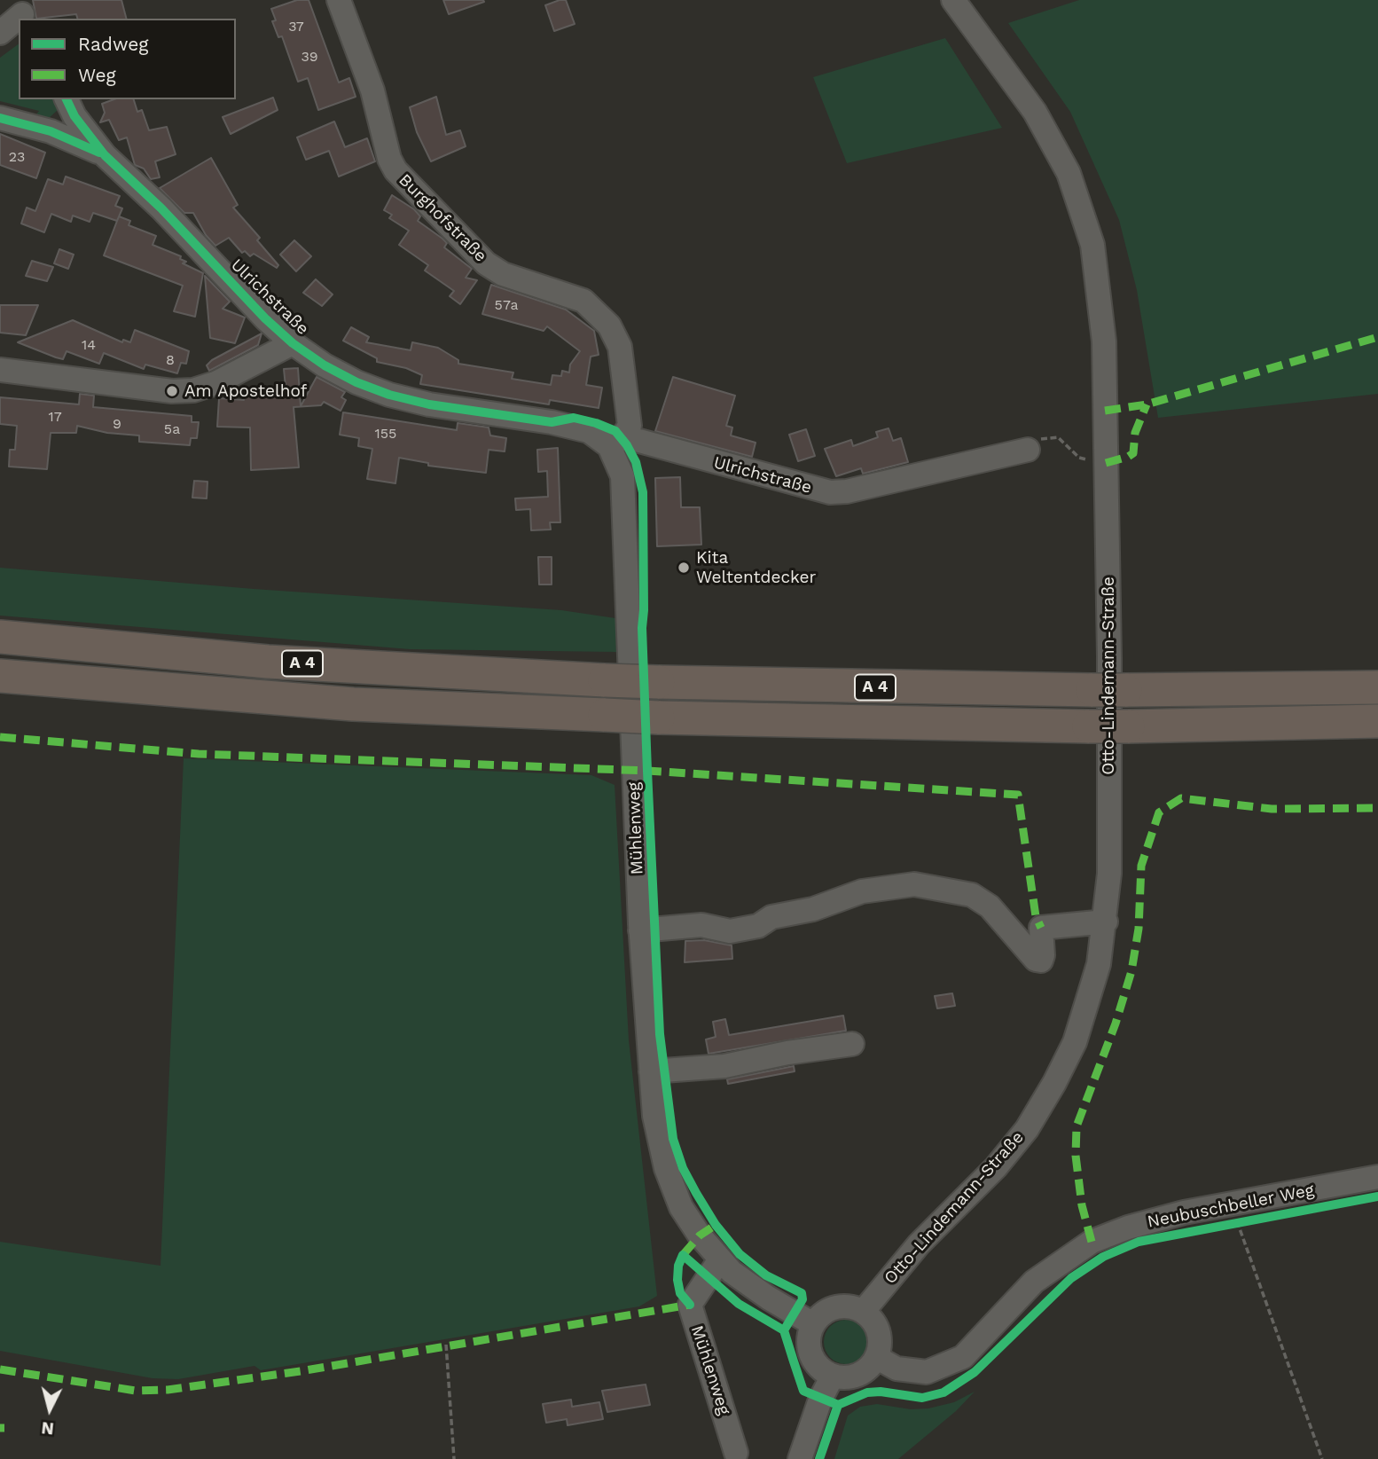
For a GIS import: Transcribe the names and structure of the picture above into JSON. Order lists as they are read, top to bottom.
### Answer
{
  "streets": {
    "highway": ["A 4"],
    "street": [
      "Burghofstraße",
      "Ulrichstraße",
      "Otto-Lindemann-Straße",
      "Mühlenweg",
      "Neubuschbeller Weg"
    ]
  },
  "crossings": [
    ["Burghofstraße", "Ulrichstraße"],
    ["Burghofstraße", "Mühlenweg"],
    ["Ulrichstraße", "Mühlenweg"],
    ["Otto-Lindemann-Straße", "Mühlenweg"],
    ["Otto-Lindemann-Straße", "Neubuschbeller Weg"],
    ["Mühlenweg", "Neubuschbeller Weg"]
  ],
  "places": ["Am Apostelhof", "Kita Weltentdecker"],
  "house_numbers": [
    "37",
    "39",
    "23",
    "57a",
    "14",
    "8",
    "17",
    "9",
    "5a",
    "155"
  ],
  "legend": ["Radweg", "Weg"],
  "north": "bottom"
}
